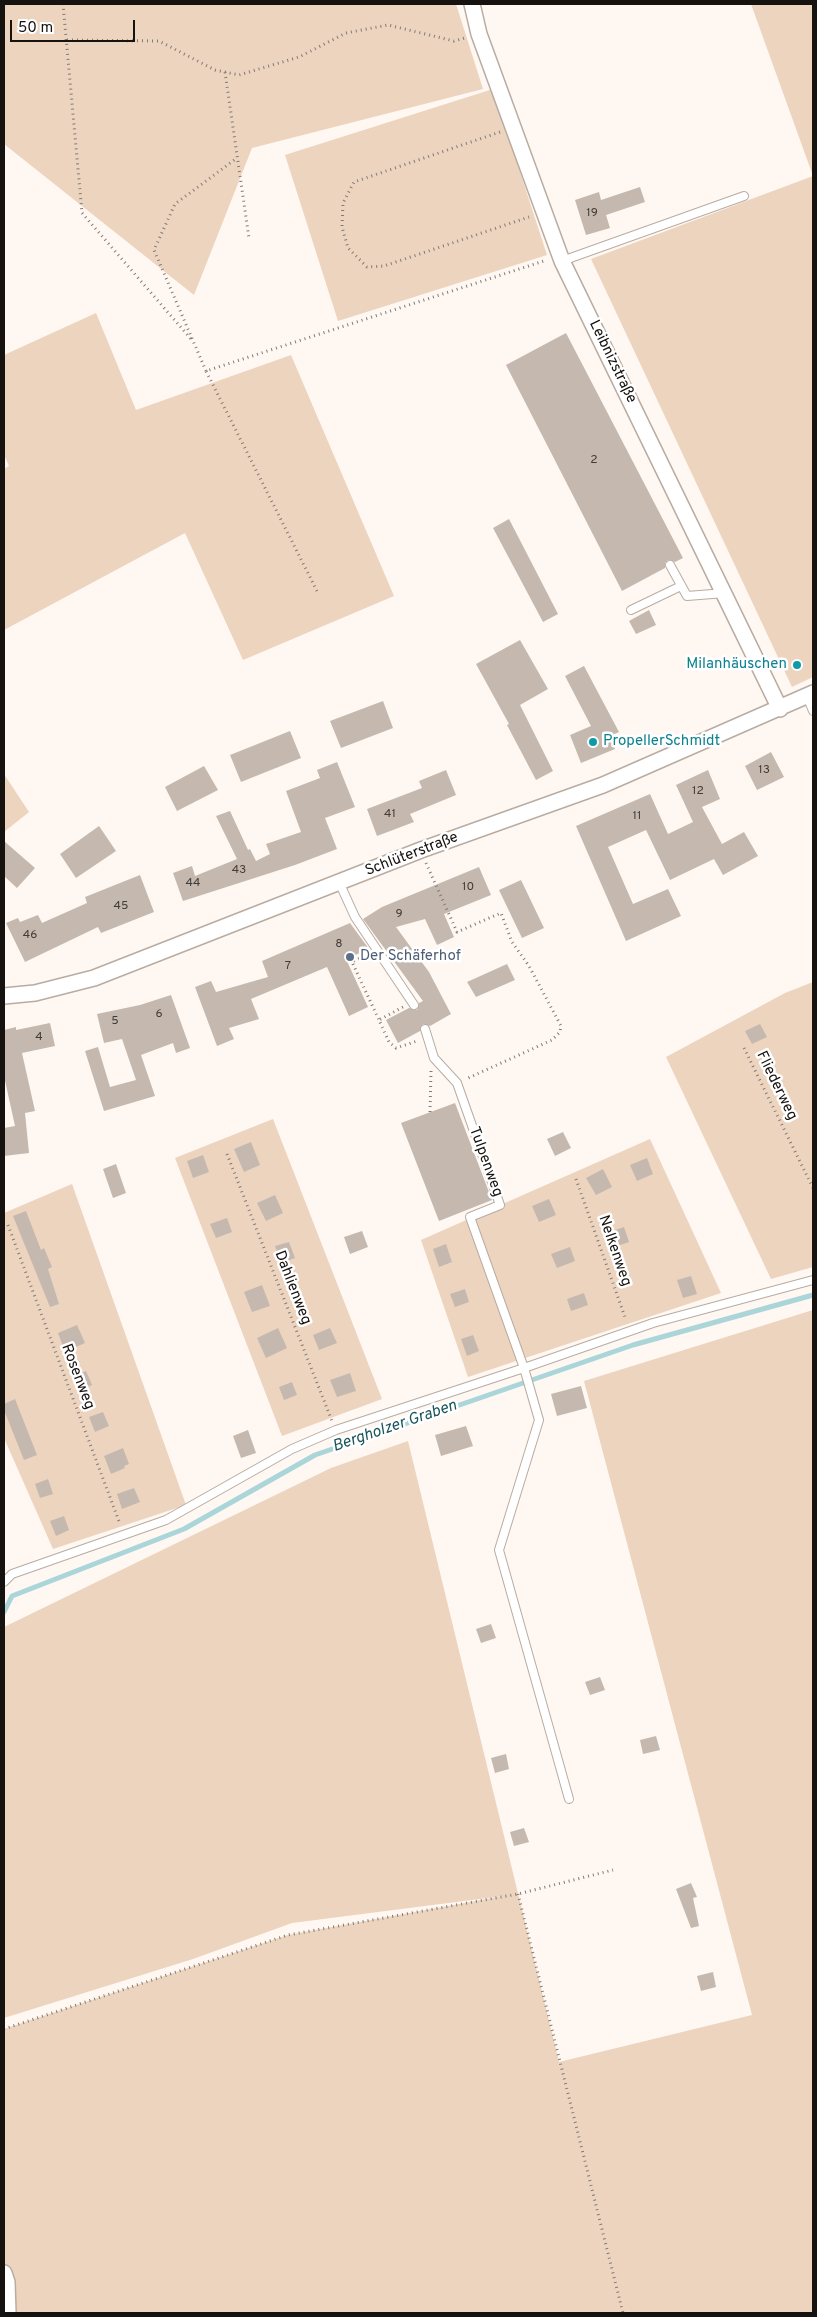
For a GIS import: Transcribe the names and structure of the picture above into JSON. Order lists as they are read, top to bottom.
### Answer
{
  "streets": {
    "street": ["Leibnizstraße", "Schlüterstraße"],
    "lane": ["Tulpenweg"],
    "path": [
      "Fliederweg",
      "Nelkenweg",
      "Dahlienweg",
      "Rosenweg"
    ]
  },
  "crossings": [
    ["Leibnizstraße", "Schlüterstraße"]
  ],
  "water": ["Bergholzer Graben"],
  "places": ["Milanhäuschen", "PropellerSchmidt", "Der Schäferhof"],
  "house_numbers": [
    "19",
    "2",
    "13",
    "12",
    "41",
    "11",
    "43",
    "44",
    "10",
    "45",
    "9",
    "46",
    "8",
    "7",
    "6",
    "5",
    "4"
  ],
  "scale_bar": "50 m"
}
